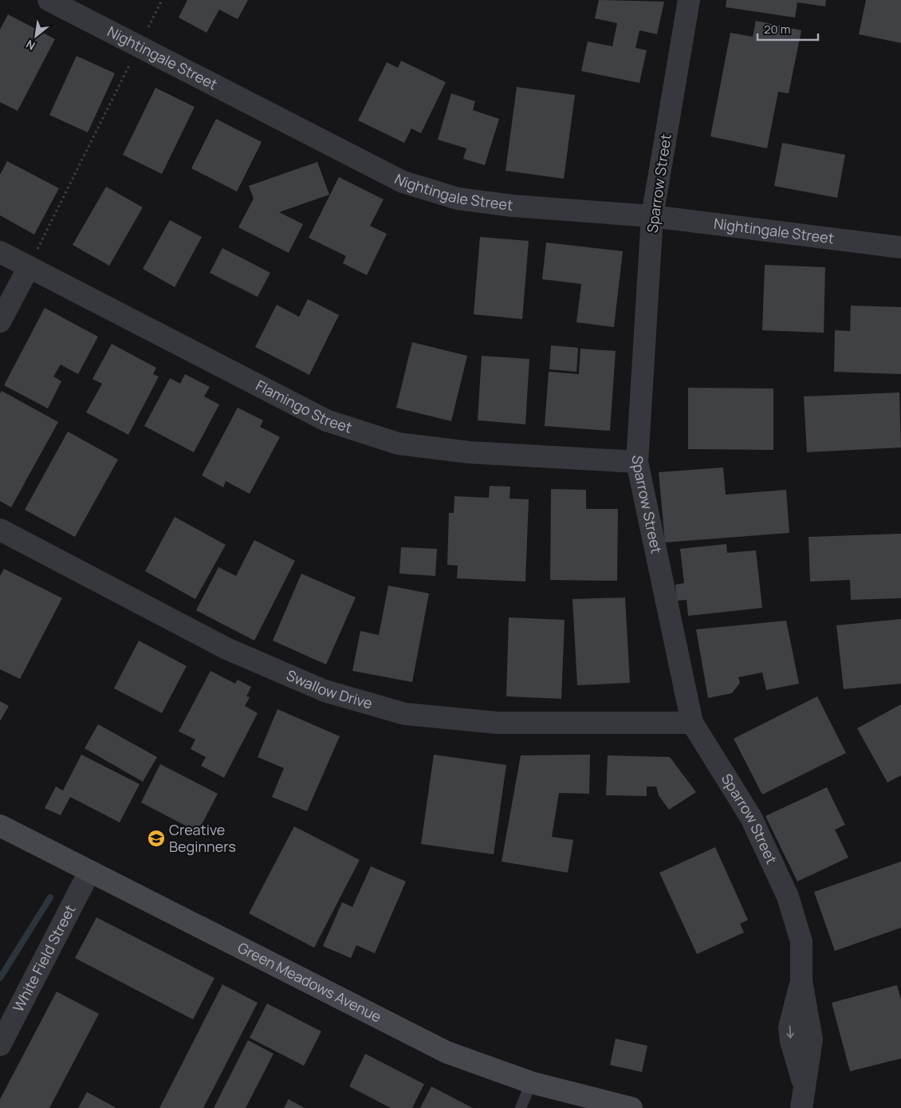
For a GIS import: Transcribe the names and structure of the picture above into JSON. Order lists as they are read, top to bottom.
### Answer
{
  "streets": {
    "street": [
      "Nightingale Street",
      "Sparrow Street",
      "Flamingo Street",
      "Swallow Drive",
      "White Field Street",
      "Green Meadows Avenue"
    ]
  },
  "crossings": [
    ["Nightingale Street", "Sparrow Street"],
    ["Sparrow Street", "Flamingo Street"],
    ["Sparrow Street", "Swallow Drive"],
    ["White Field Street", "Green Meadows Avenue"]
  ],
  "places": {
    "school or university": ["Creative Beginners"]
  },
  "scale_bar": "20 m",
  "north": "bottom left"
}
